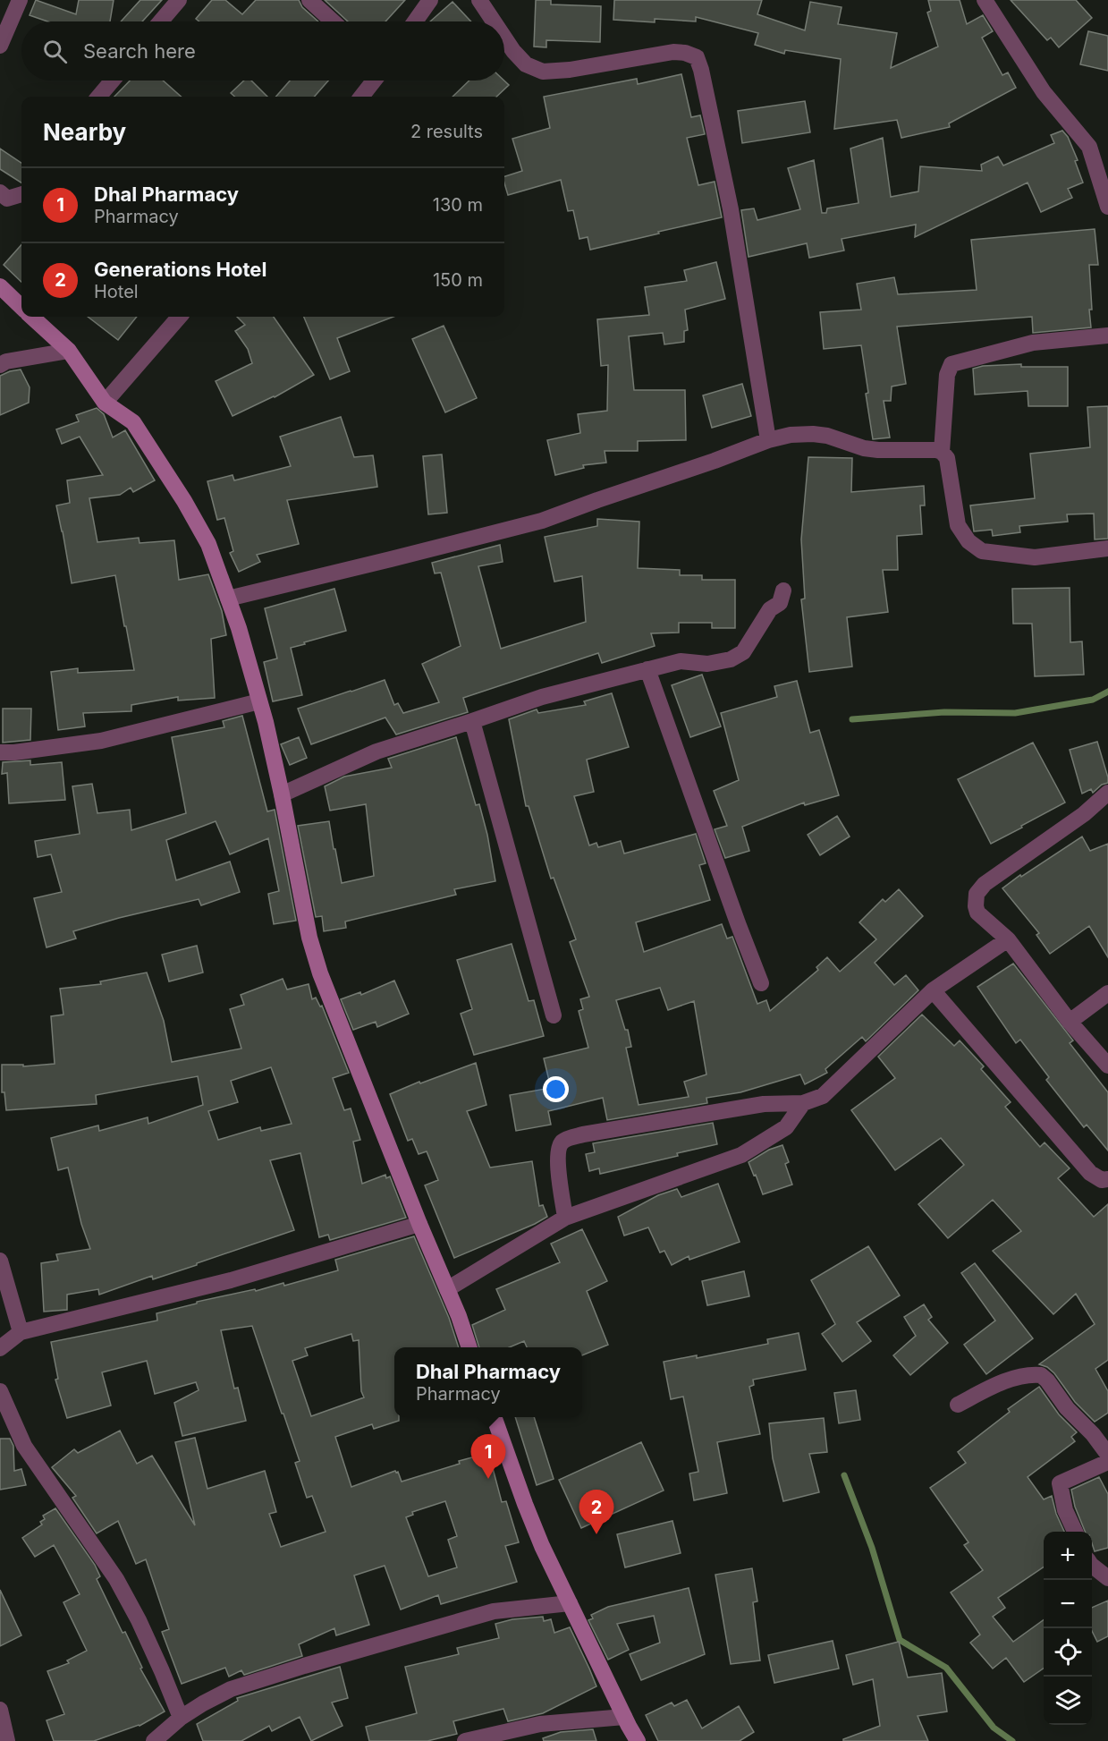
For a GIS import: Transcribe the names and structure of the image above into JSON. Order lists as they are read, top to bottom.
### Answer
{
  "page": {
    "search": "Search here",
    "heading": ["Nearby", "2 results"],
    "list": [
      {
        "mark": "1",
        "name": "Dhal Pharmacy",
        "note": "Pharmacy",
        "value": "130 m"
      },
      {
        "mark": "2",
        "name": "Generations Hotel",
        "note": "Hotel",
        "value": "150 m"
      }
    ],
    "popup": ["Dhal Pharmacy", "Pharmacy"],
    "pins": ["1", "2"],
    "map_buttons": ["+", "−"]
  }
}
